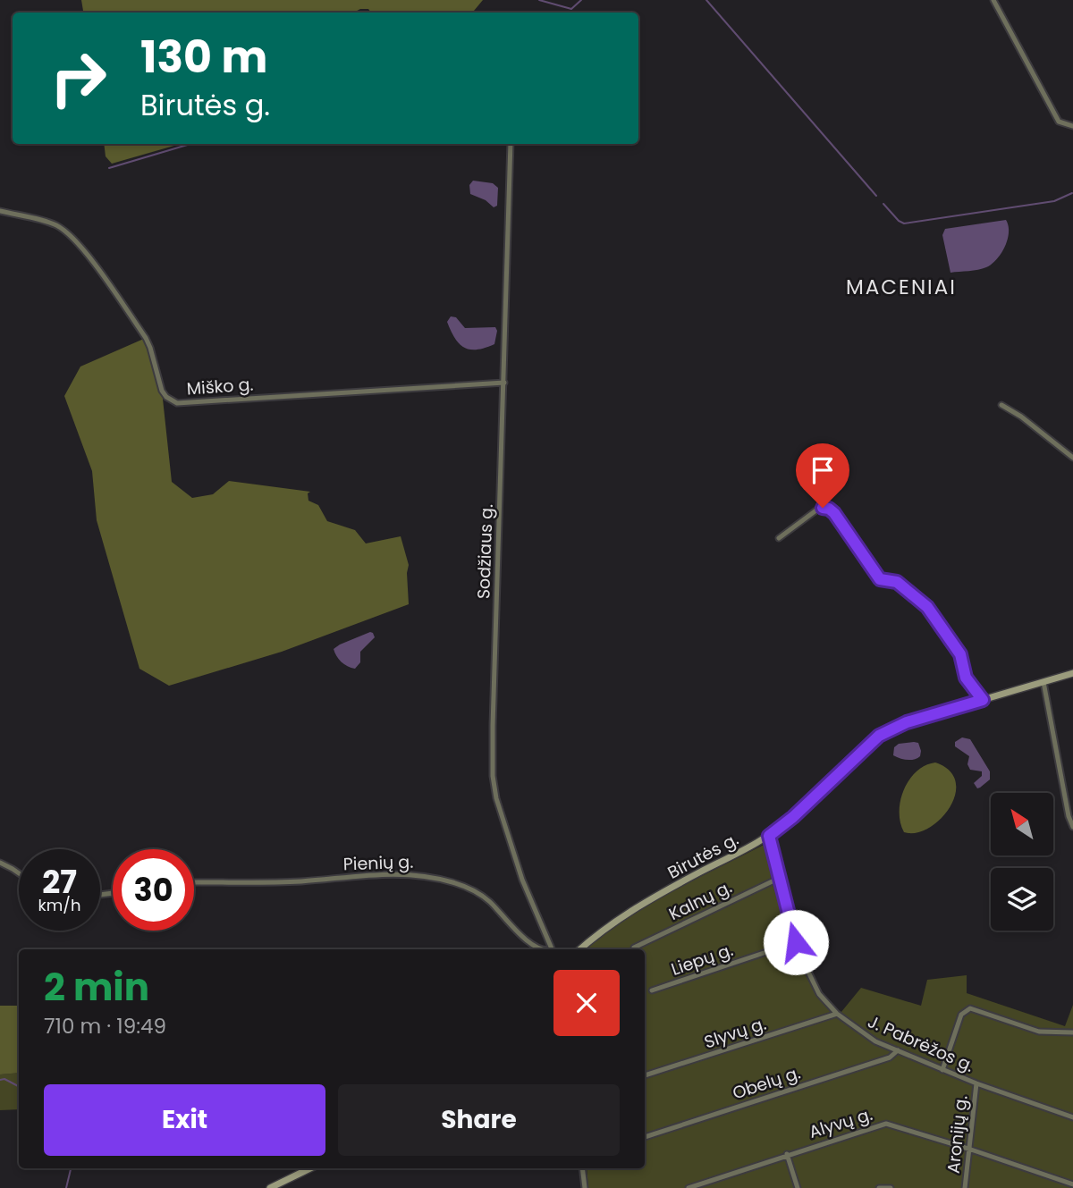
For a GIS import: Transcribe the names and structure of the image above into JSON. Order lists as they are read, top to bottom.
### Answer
{
  "streets": {
    "main road": ["Birutės g."],
    "street": [
      "Miško g.",
      "Sodžiaus g.",
      "Pienių g.",
      "Kalnų g.",
      "Liepų g.",
      "Slyvų g.",
      "J. Pabrėžos g.",
      "Obelų g.",
      "Alyvų g.",
      "Aronijų g."
    ]
  },
  "crossings": [
    ["Miško g.", "Sodžiaus g."],
    ["Birutės g.", "J. Pabrėžos g."],
    ["Kalnų g.", "J. Pabrėžos g."],
    ["Liepų g.", "J. Pabrėžos g."],
    ["Slyvų g.", "J. Pabrėžos g."],
    ["J. Pabrėžos g.", "Obelų g."],
    ["J. Pabrėžos g.", "Aronijų g."],
    ["Alyvų g.", "Aronijų g."]
  ],
  "districts": ["MACENIAI"],
  "north": "top left",
  "page": {
    "turn": ["130 m", "Birutės g."],
    "speed": "27 km/h",
    "limit": "30",
    "heading": ["2 min", "710 m · 19:49"],
    "buttons": ["Exit", "Share"]
  }
}
